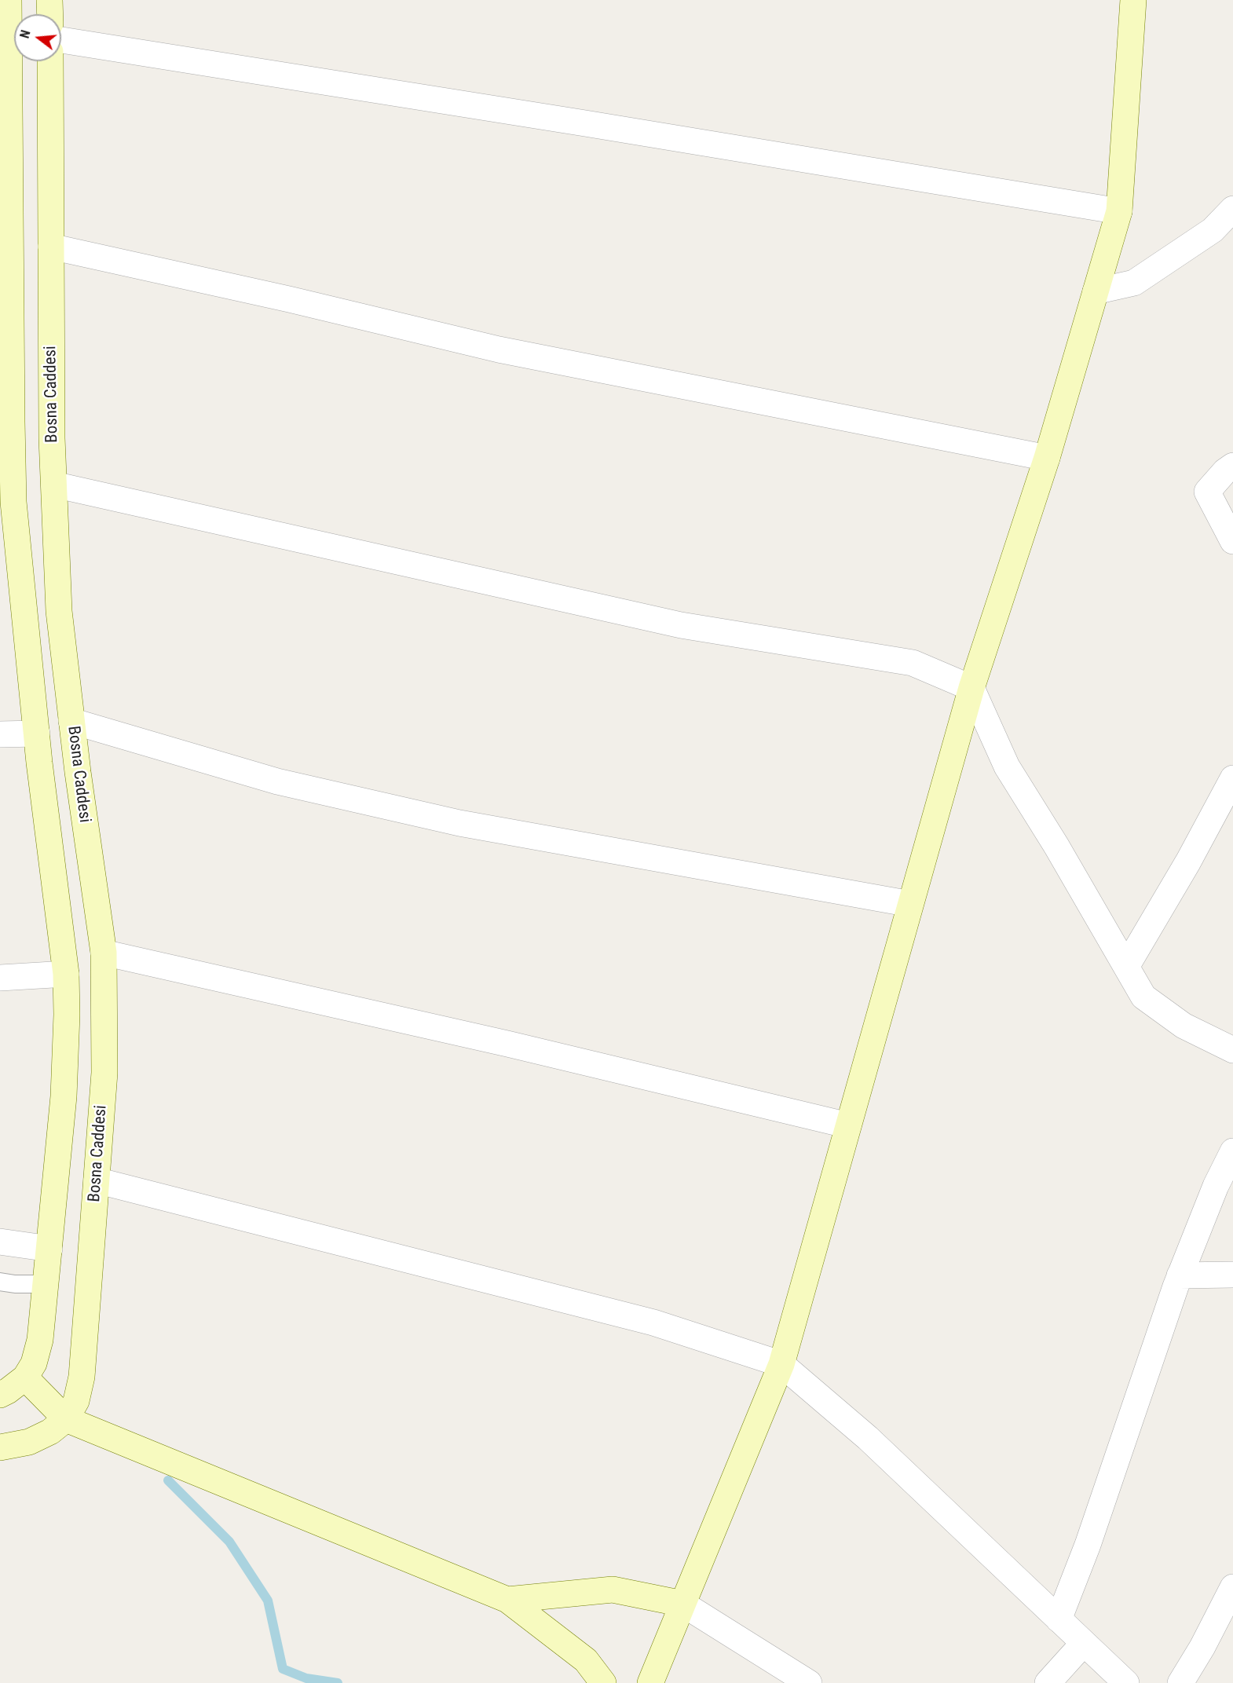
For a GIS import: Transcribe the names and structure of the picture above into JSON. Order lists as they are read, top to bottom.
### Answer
{
  "streets": {
    "main road": ["Bosna Caddesi"]
  },
  "north": "left"
}
